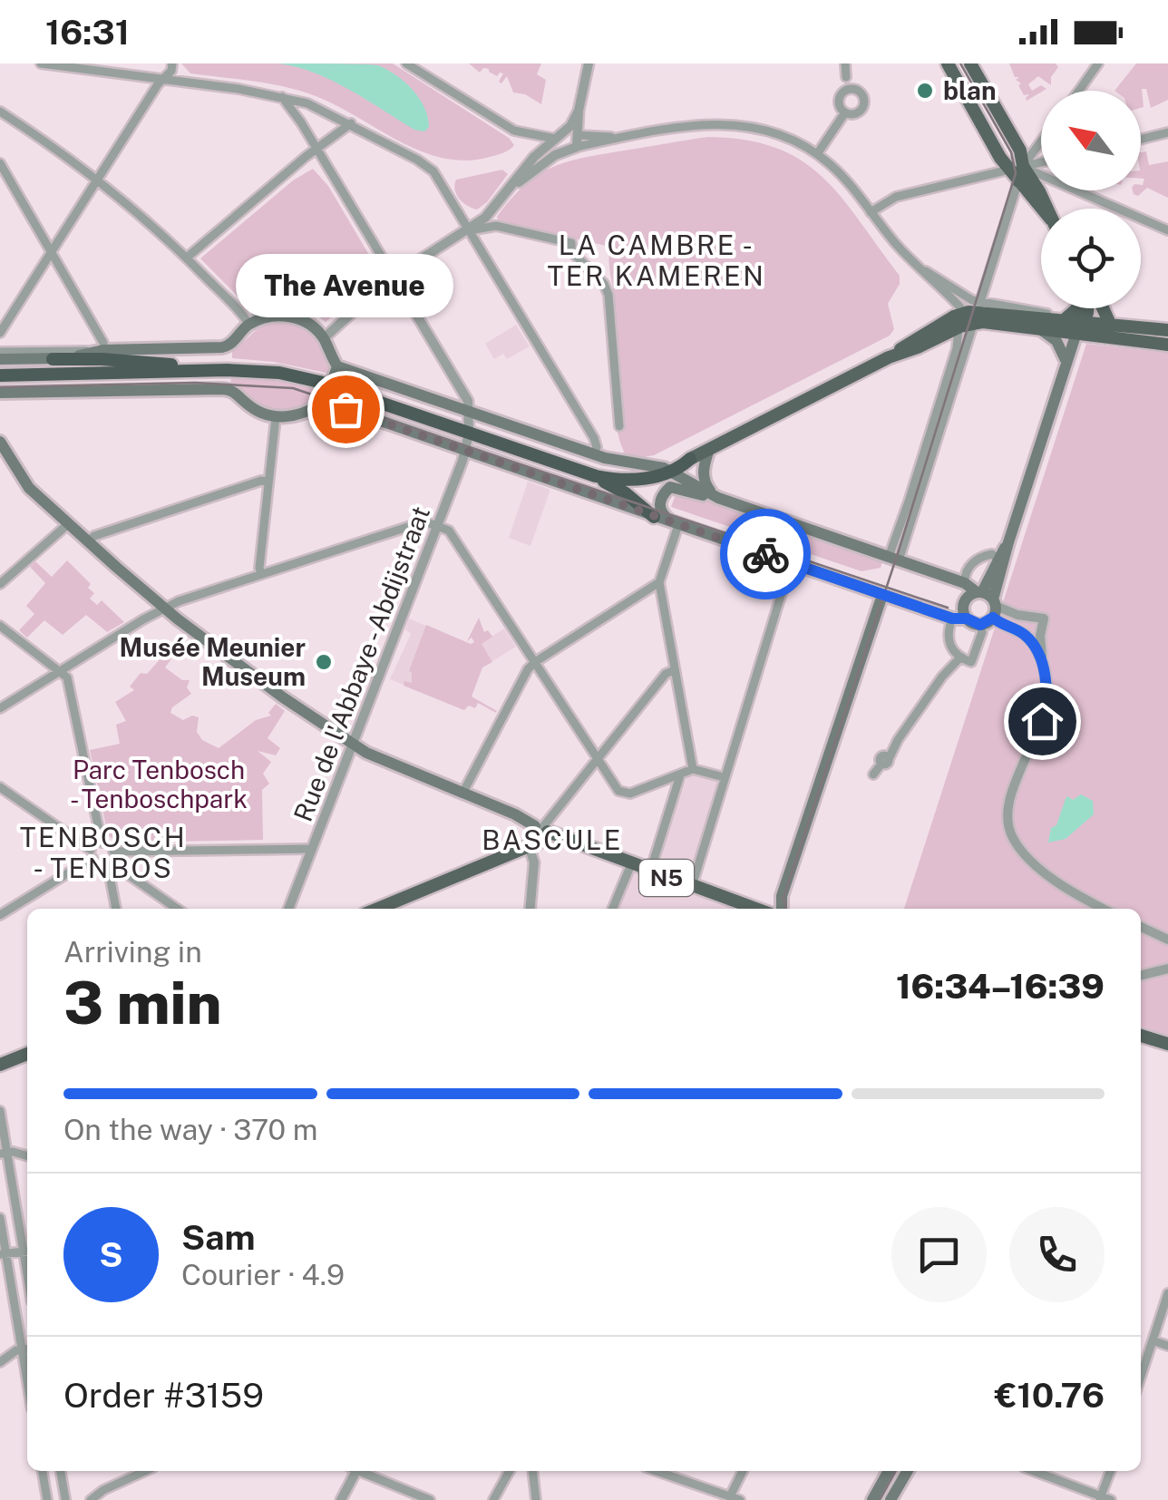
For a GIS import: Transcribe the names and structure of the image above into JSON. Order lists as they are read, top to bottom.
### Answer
{
  "streets": {
    "main road": ["N5"],
    "street": ["Rue de l'Abbaye - Abdijstraat"]
  },
  "districts": ["LA CAMBRE - TER KAMEREN", "TENBOSCH - TENBOS", "BASCULE"],
  "parks": ["Parc Tenbosch - Tenboschpark"],
  "places": ["blan", "The Avenue", "Musée Meunier Museum"],
  "north": "top left",
  "page": {
    "status": "16:31",
    "bubble": "The Avenue",
    "heading": ["3 min", "Arriving in", "16:34–16:39"],
    "panel": [
      "Sam",
      "Courier · 4.9",
      "Order #3159",
      "€10.76"
    ],
    "bar": "On the way · 370 m",
    "round": "S"
  }
}
